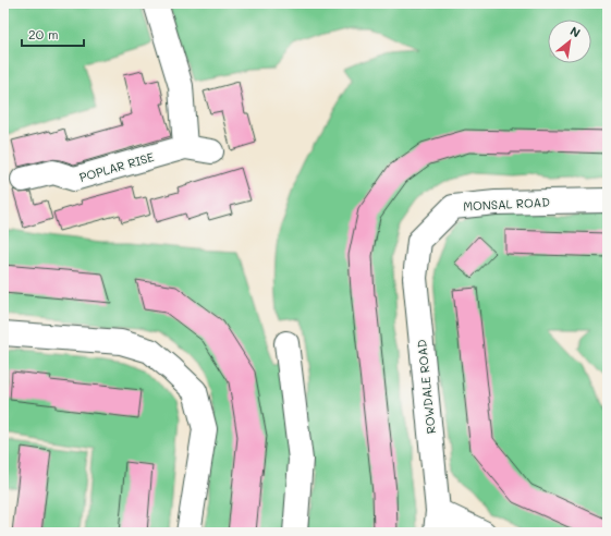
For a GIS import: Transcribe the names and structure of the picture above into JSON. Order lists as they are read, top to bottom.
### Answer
{
  "streets": {
    "street": ["POPLAR RISE", "MONSAL ROAD", "ROWDALE ROAD"]
  },
  "crossings": [
    ["MONSAL ROAD", "ROWDALE ROAD"]
  ],
  "scale_bar": "20 m",
  "north": "top right"
}
